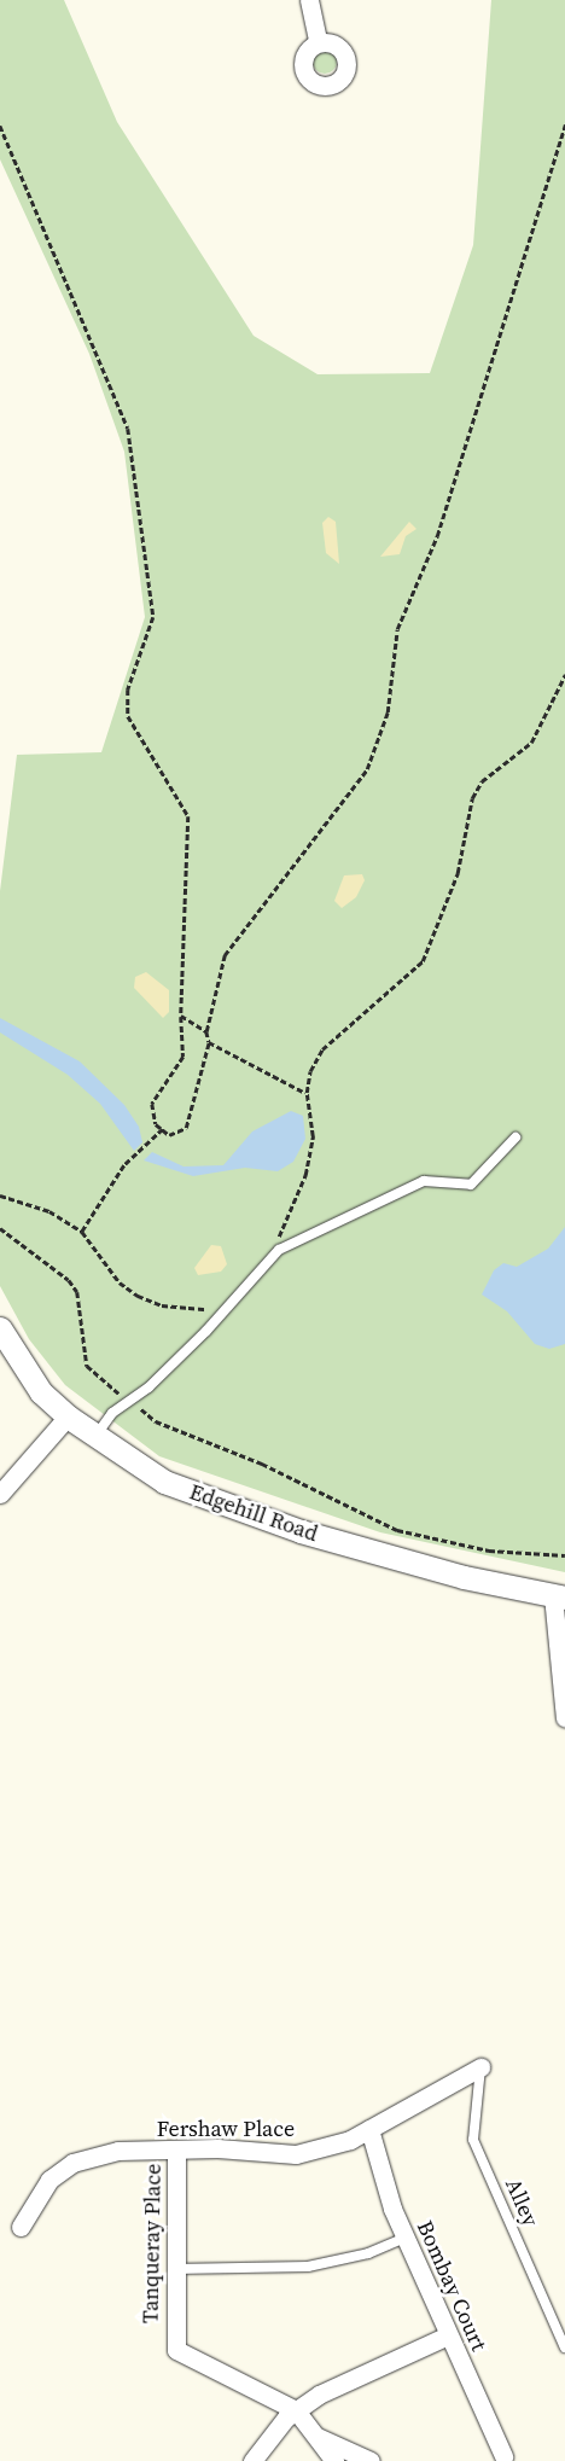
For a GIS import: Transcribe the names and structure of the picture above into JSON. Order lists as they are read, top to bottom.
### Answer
{
  "streets": {
    "street": [
      "Edgehill Road",
      "Fershaw Place",
      "Tanqueray Place",
      "Bombay Court"
    ],
    "lane": ["Alley"]
  },
  "crossings": [
    ["Fershaw Place", "Alley"],
    ["Fershaw Place", "Tanqueray Place"],
    ["Fershaw Place", "Bombay Court"]
  ]
}
